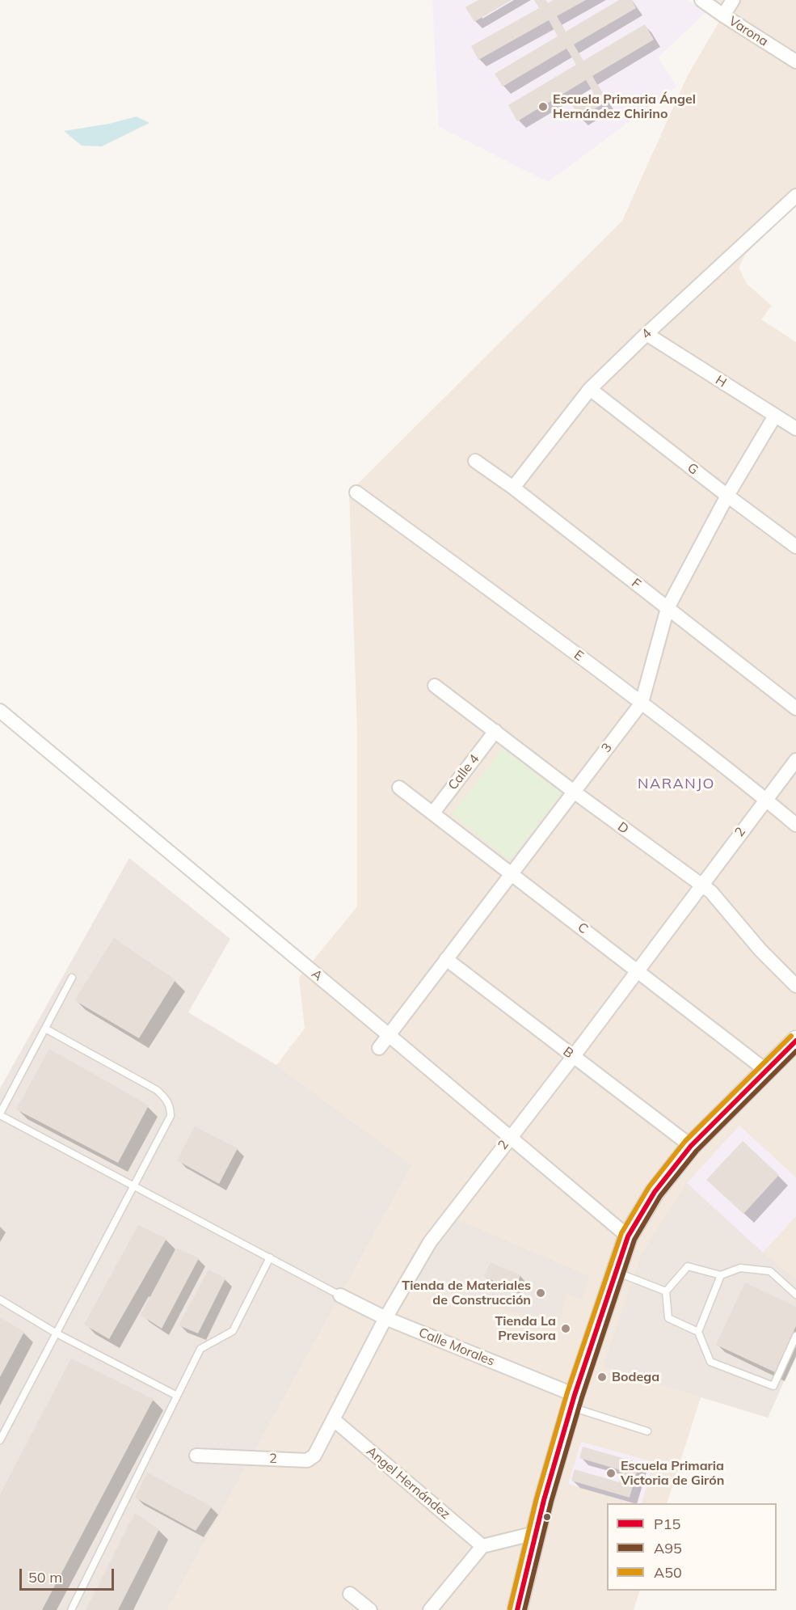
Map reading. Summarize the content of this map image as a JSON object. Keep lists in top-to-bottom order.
{
  "streets": {
    "street": [
      "Varona",
      "4",
      "H",
      "G",
      "F",
      "E",
      "3",
      "Calle 4",
      "D",
      "2",
      "C",
      "A",
      "B",
      "Calle Morales",
      "Angel Hernández"
    ]
  },
  "crossings": [
    ["4", "H"],
    ["4", "G"],
    ["4", "F"],
    ["H", "3"],
    ["G", "3"],
    ["F", "3"],
    ["E", "3"],
    ["E", "2"],
    ["3", "D"],
    ["3", "C"],
    ["3", "A"],
    ["3", "B"],
    ["Calle 4", "D"],
    ["Calle 4", "C"],
    ["D", "2"],
    ["2", "C"],
    ["2", "A"],
    ["2", "B"],
    ["2", "Calle Morales"],
    ["2", "Angel Hernández"]
  ],
  "districts": ["NARANJO"],
  "places": [
    "Escuela Primaria Ángel Hernández Chirino",
    "Tienda de Materiales de Construcción",
    "Tienda La Previsora",
    "Bodega",
    "Escuela Primaria Victoria de Girón"
  ],
  "lines": ["transit line A50", "transit line P15", "transit line A95"],
  "legend": ["P15", "A95", "A50"],
  "scale_bar": "50 m"
}
